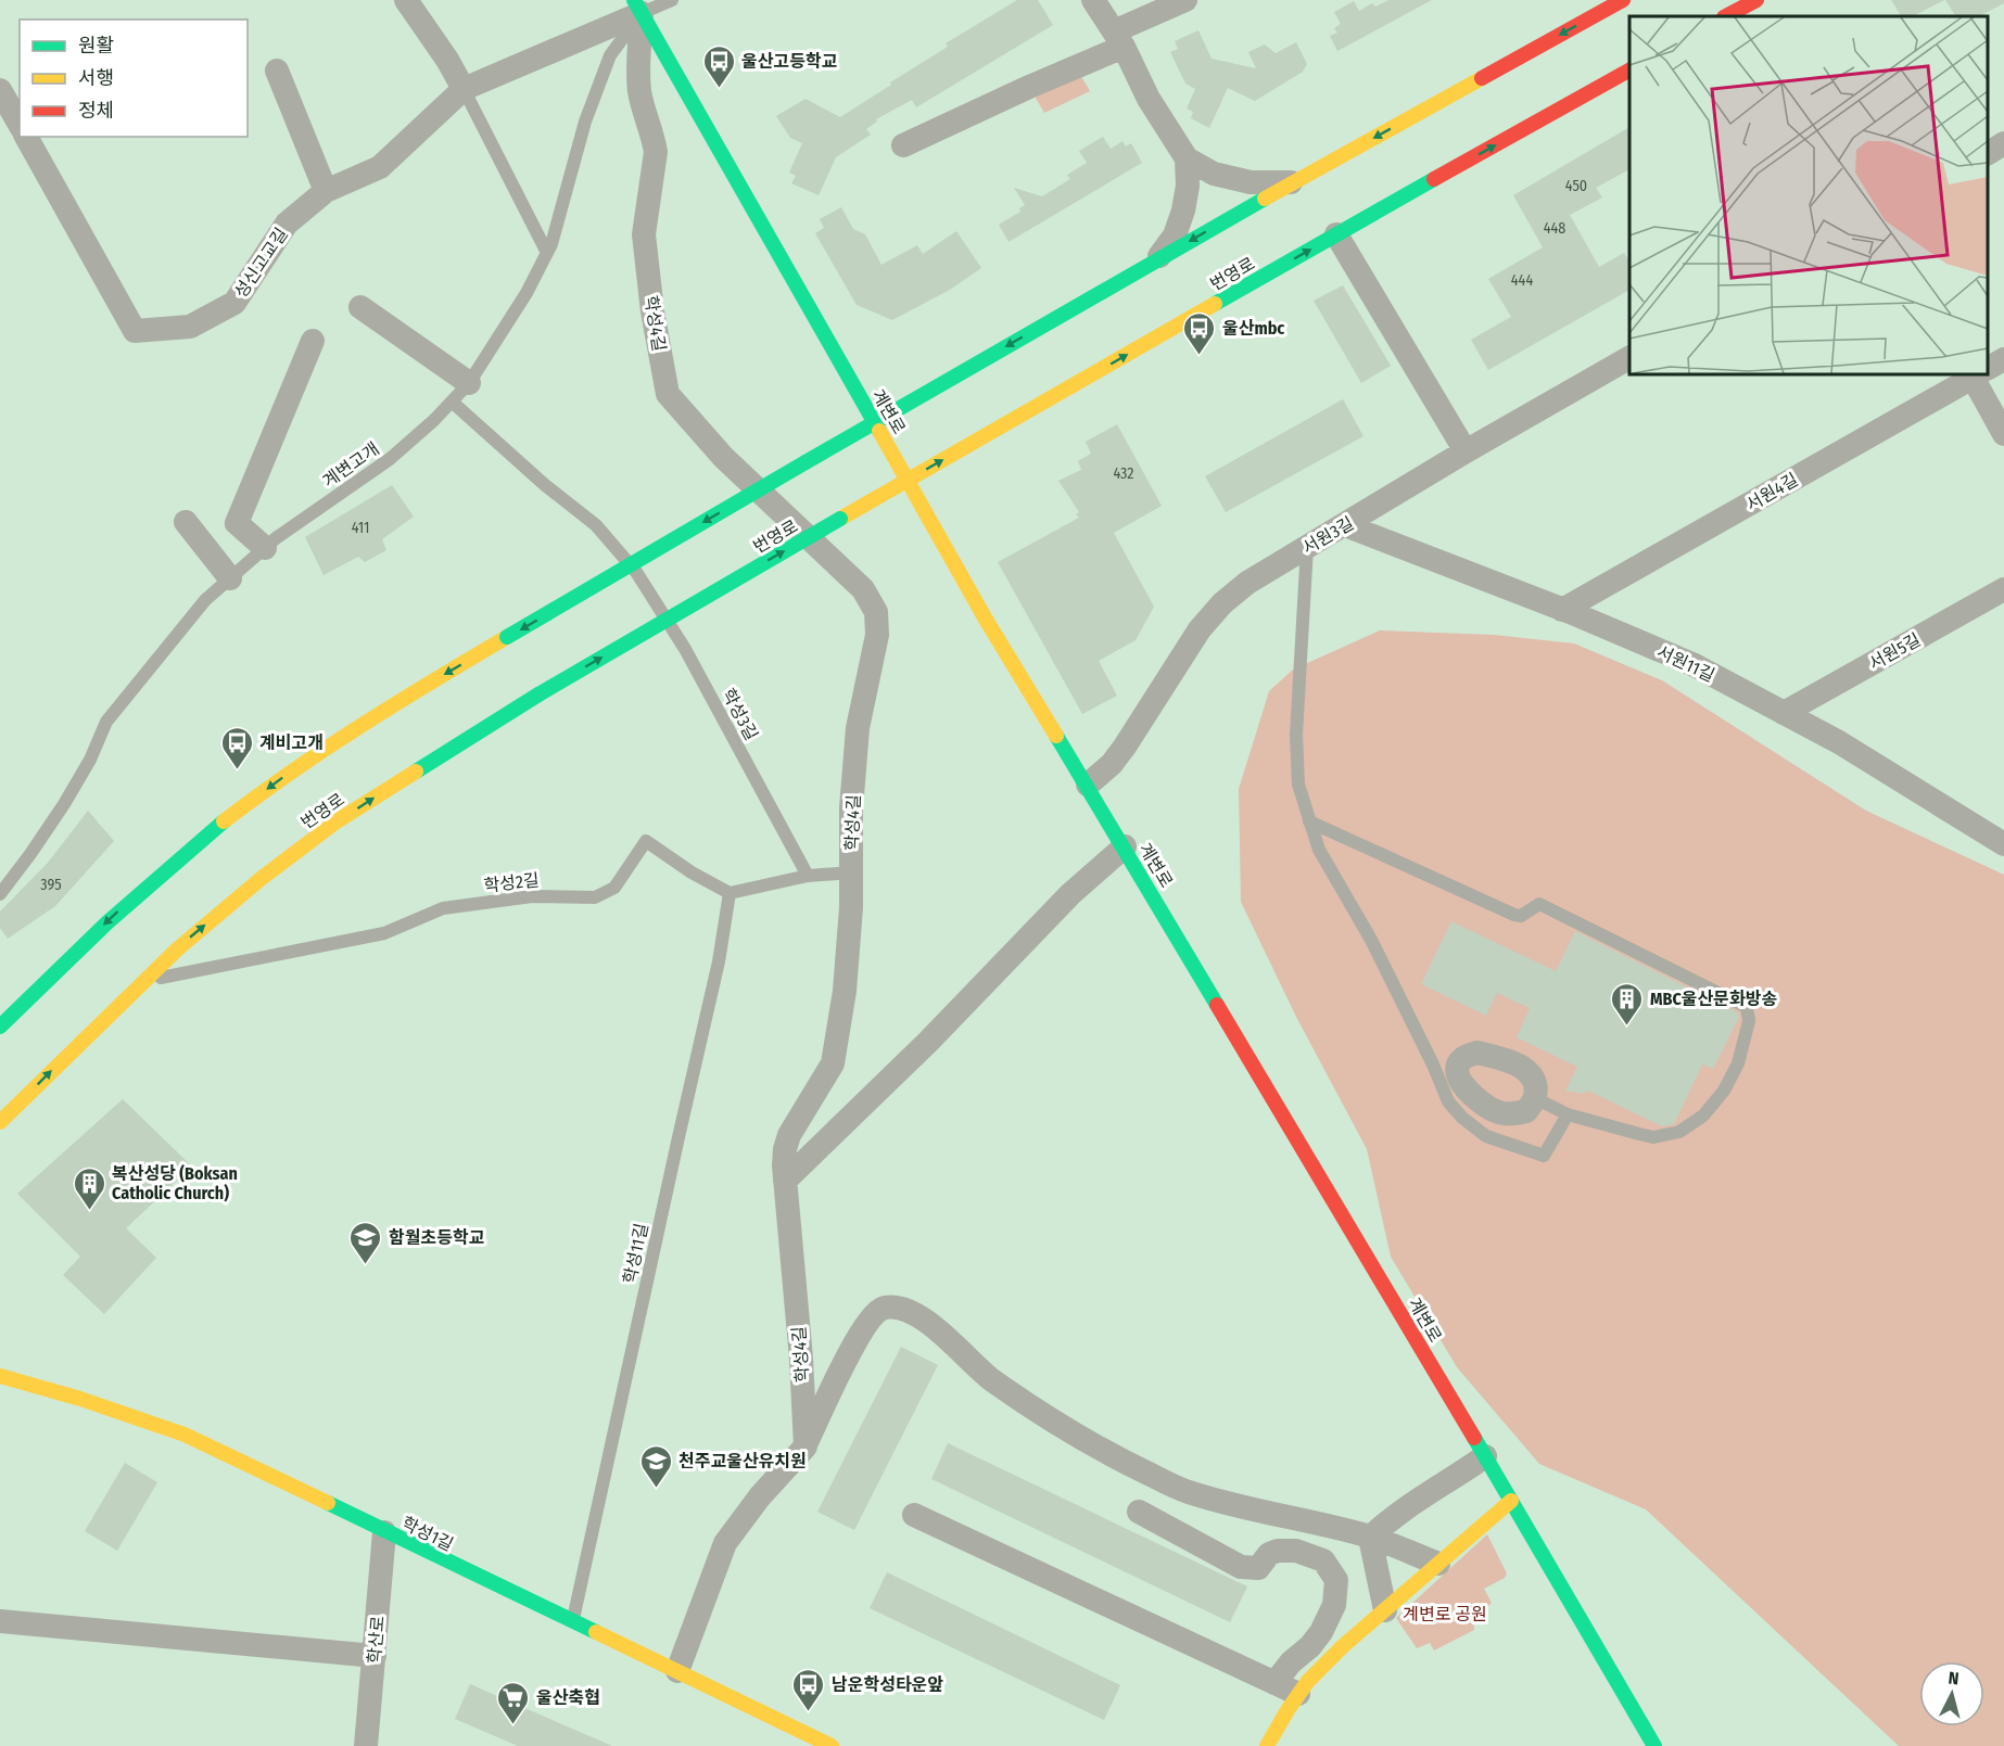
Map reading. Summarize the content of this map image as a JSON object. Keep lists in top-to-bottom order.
{
  "streets": {
    "main road": ["번영로", "계변로", "학성1길"],
    "street": [
      "성신고교길",
      "학성4길",
      "서원4길",
      "서원3길",
      "서원5길",
      "서원11길",
      "학산로"
    ],
    "lane": [
      "계변고개",
      "학성3길",
      "학성2길",
      "학성11길"
    ]
  },
  "crossings": [
    ["성신고교길", "학성4길"],
    ["성신고교길", "계변로"],
    ["성신고교길", "계변고개"],
    ["번영로", "계변로"],
    ["번영로", "학성2길"],
    ["학성4길", "계변로"],
    ["학성4길", "계변고개"],
    ["계변로", "계변고개"],
    ["계변로", "서원3길"],
    ["계변고개", "학성3길"],
    ["서원4길", "서원11길"],
    ["서원3길", "서원11길"],
    ["서원5길", "서원11길"],
    ["학성2길", "학성11길"],
    ["학성11길", "학성1길"],
    ["학성1길", "학산로"]
  ],
  "parks": ["계변로 공원"],
  "places": {
    "bus stop": [
      "울산고등학교",
      "울산mbc",
      "계비고개",
      "남운학성타운앞"
    ],
    "building": ["MBC울산문화방송", "복산성당 (Boksan Catholic Church)"],
    "school or university": ["함월초등학교", "천주교울산유치원"],
    "supermarket": ["울산축협"]
  },
  "house_numbers": [
    "450",
    "448",
    "444",
    "432",
    "411",
    "395"
  ],
  "legend": ["원활", "서행", "정체"],
  "north": "top"
}
